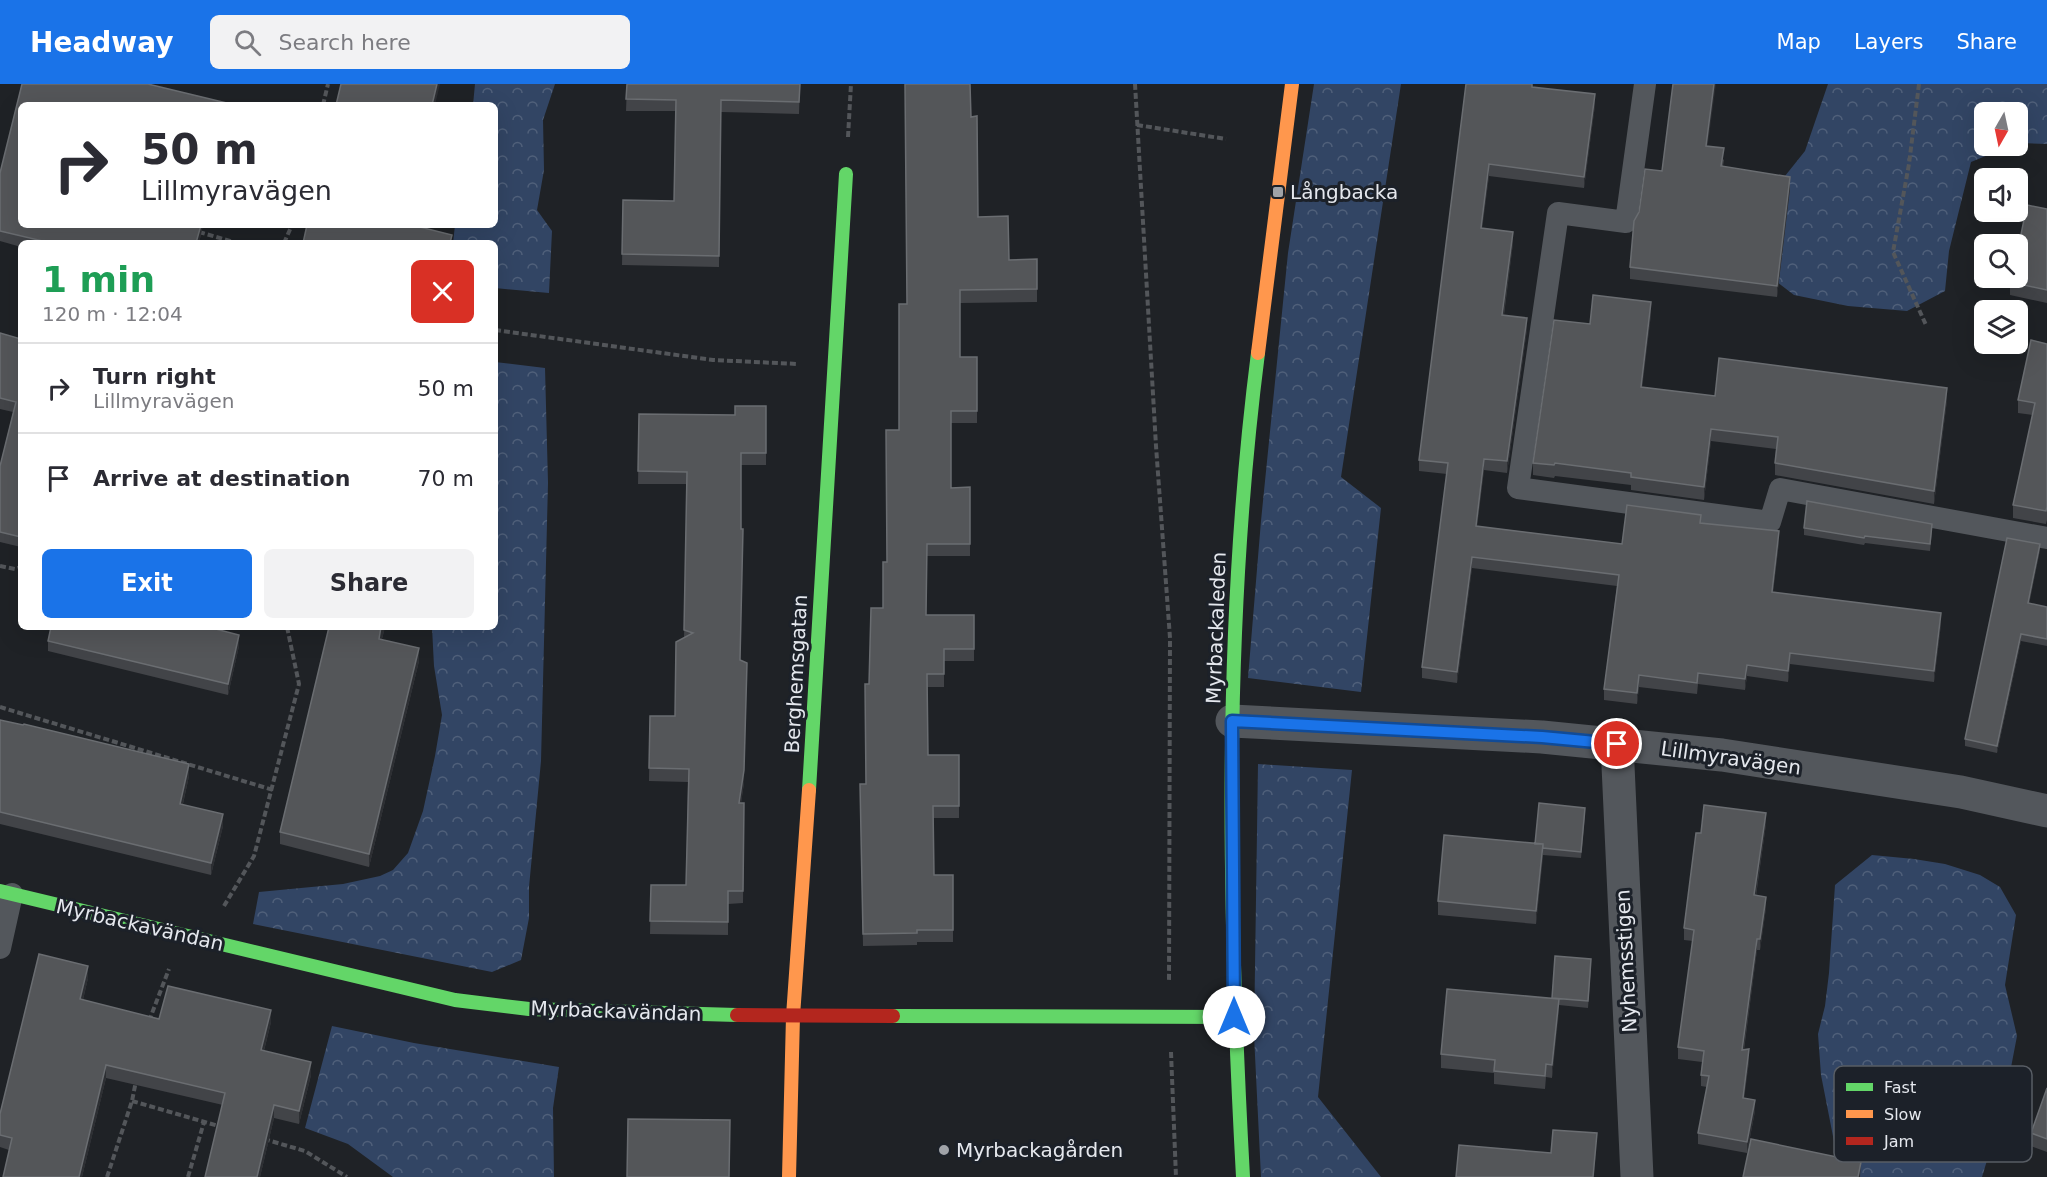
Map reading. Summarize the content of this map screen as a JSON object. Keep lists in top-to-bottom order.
{
  "streets": {
    "street": [
      "Myrbackaleden",
      "Berghemsgatan",
      "Lillmyravägen",
      "Myrbackavändan",
      "Nyhemsstigen"
    ]
  },
  "crossings": [
    ["Myrbackaleden", "Lillmyravägen"],
    ["Myrbackaleden", "Myrbackavändan"],
    ["Berghemsgatan", "Myrbackavändan"],
    ["Lillmyravägen", "Nyhemsstigen"]
  ],
  "places": {
    "transit": ["Långbacka"],
    "other": ["Myrbackagården"]
  },
  "legend": ["Fast", "Slow", "Jam"],
  "north": "bottom",
  "page": {
    "header": "Headway",
    "search": "Search here",
    "nav": ["Map", "Layers", "Share"],
    "turn": ["50 m", "Lillmyravägen"],
    "heading": ["1 min", "120 m · 12:04"],
    "list": [
      {
        "name": "Turn right",
        "note": "Lillmyravägen",
        "value": "50 m"
      },
      {
        "name": "Arrive at destination",
        "value": "70 m"
      }
    ],
    "buttons": ["Exit", "Share"]
  }
}
